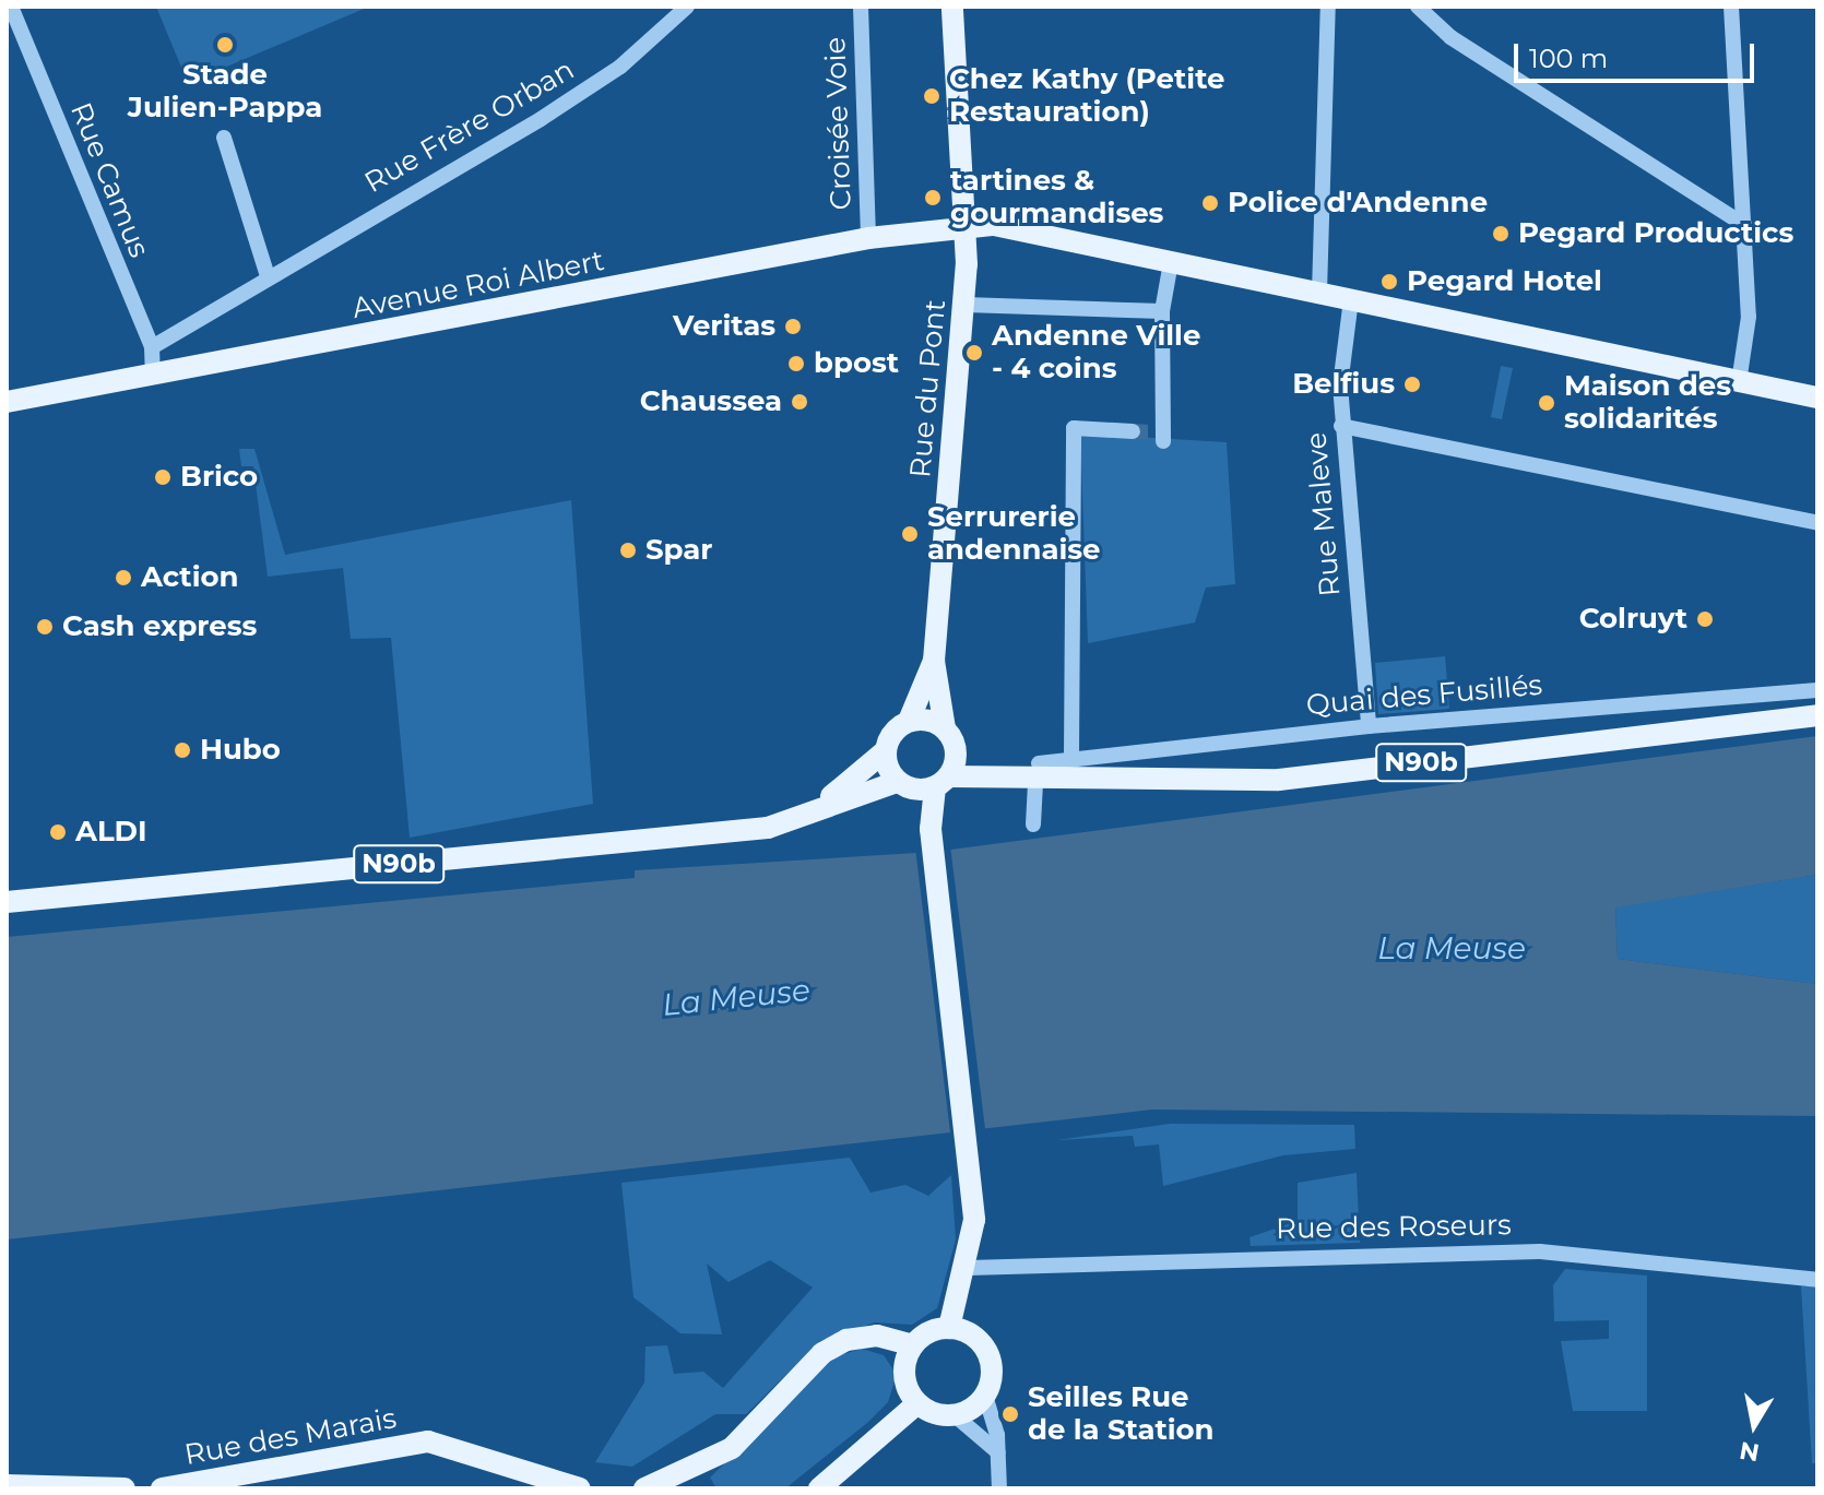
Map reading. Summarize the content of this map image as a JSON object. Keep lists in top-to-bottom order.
{
  "streets": {
    "main road": [
      "Avenue Roi Albert",
      "Rue du Pont",
      "N90b",
      "Rue des Marais"
    ],
    "street": [
      "Croisée Voie",
      "Rue Frère Orban",
      "Rue Camus",
      "Rue Maleve",
      "Quai des Fusillés",
      "Rue des Roseurs"
    ]
  },
  "crossings": [
    ["Croisée Voie", "Avenue Roi Albert"],
    ["Rue Frère Orban", "Rue Camus"],
    ["Rue Camus", "Avenue Roi Albert"],
    ["Avenue Roi Albert", "Rue du Pont"],
    ["Avenue Roi Albert", "Rue Maleve"],
    ["Rue du Pont", "N90b"],
    ["Rue Maleve", "Quai des Fusillés"],
    ["Quai des Fusillés", "N90b"]
  ],
  "water": ["La Meuse"],
  "places": [
    "Stade Julien-Pappa",
    "Chez Kathy (Petite Restauration)",
    "tartines & gourmandises",
    "Police d'Andenne",
    "Pegard Productics",
    "Pegard Hotel",
    "Veritas",
    "Andenne Ville - 4 coins",
    "bpost",
    "Belfius",
    "Chaussea",
    "Maison des solidarités",
    "Brico",
    "Serrurerie andennaise",
    "Spar",
    "Action",
    "Colruyt",
    "Cash express",
    "Hubo",
    "ALDI",
    "Seilles Rue de la Station"
  ],
  "scale_bar": "100 m",
  "north": "bottom"
}
